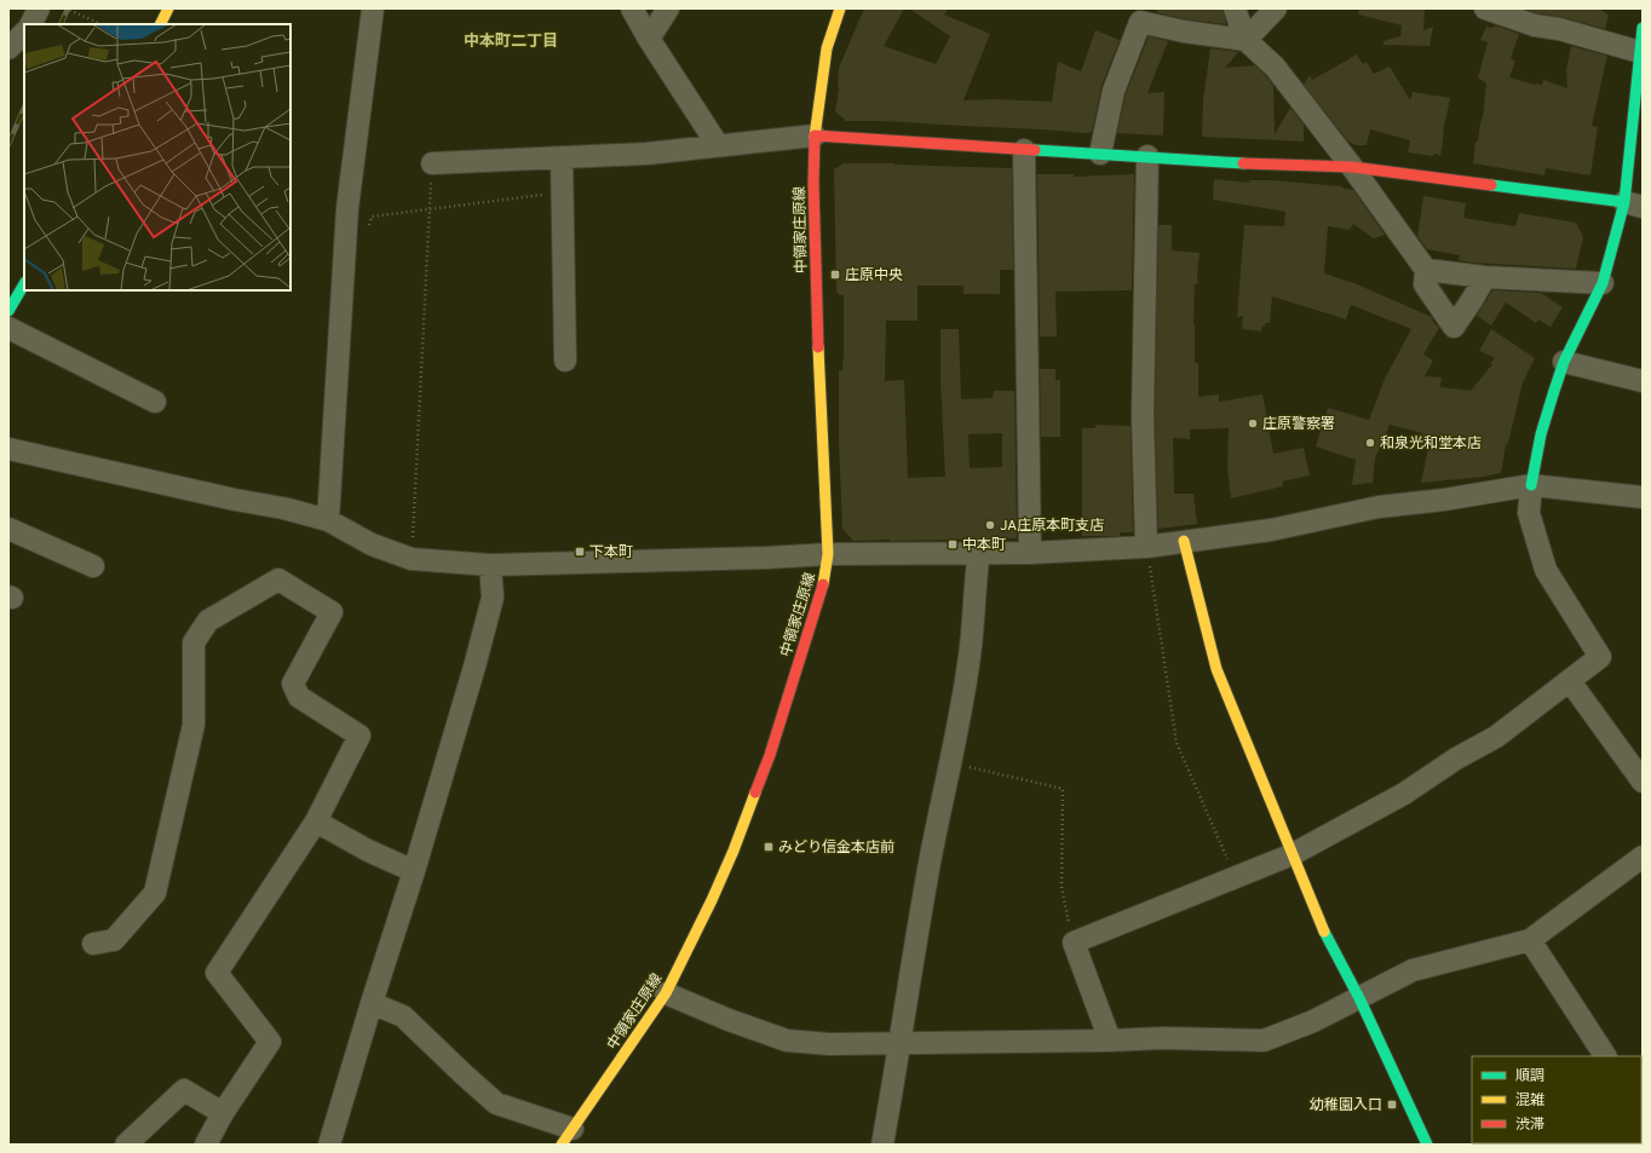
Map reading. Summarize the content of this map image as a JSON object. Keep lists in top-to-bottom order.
{
  "streets": {
    "street": ["中領家庄原線"]
  },
  "districts": ["中本町二丁目"],
  "places": {
    "transit": [
      "庄原中央",
      "中本町",
      "下本町",
      "みどり信金本店前",
      "幼稚園入口"
    ],
    "other": ["庄原警察署", "和泉光和堂本店", "JA庄原本町支店"]
  },
  "legend": ["順調", "混雑", "渋滞"]
}
